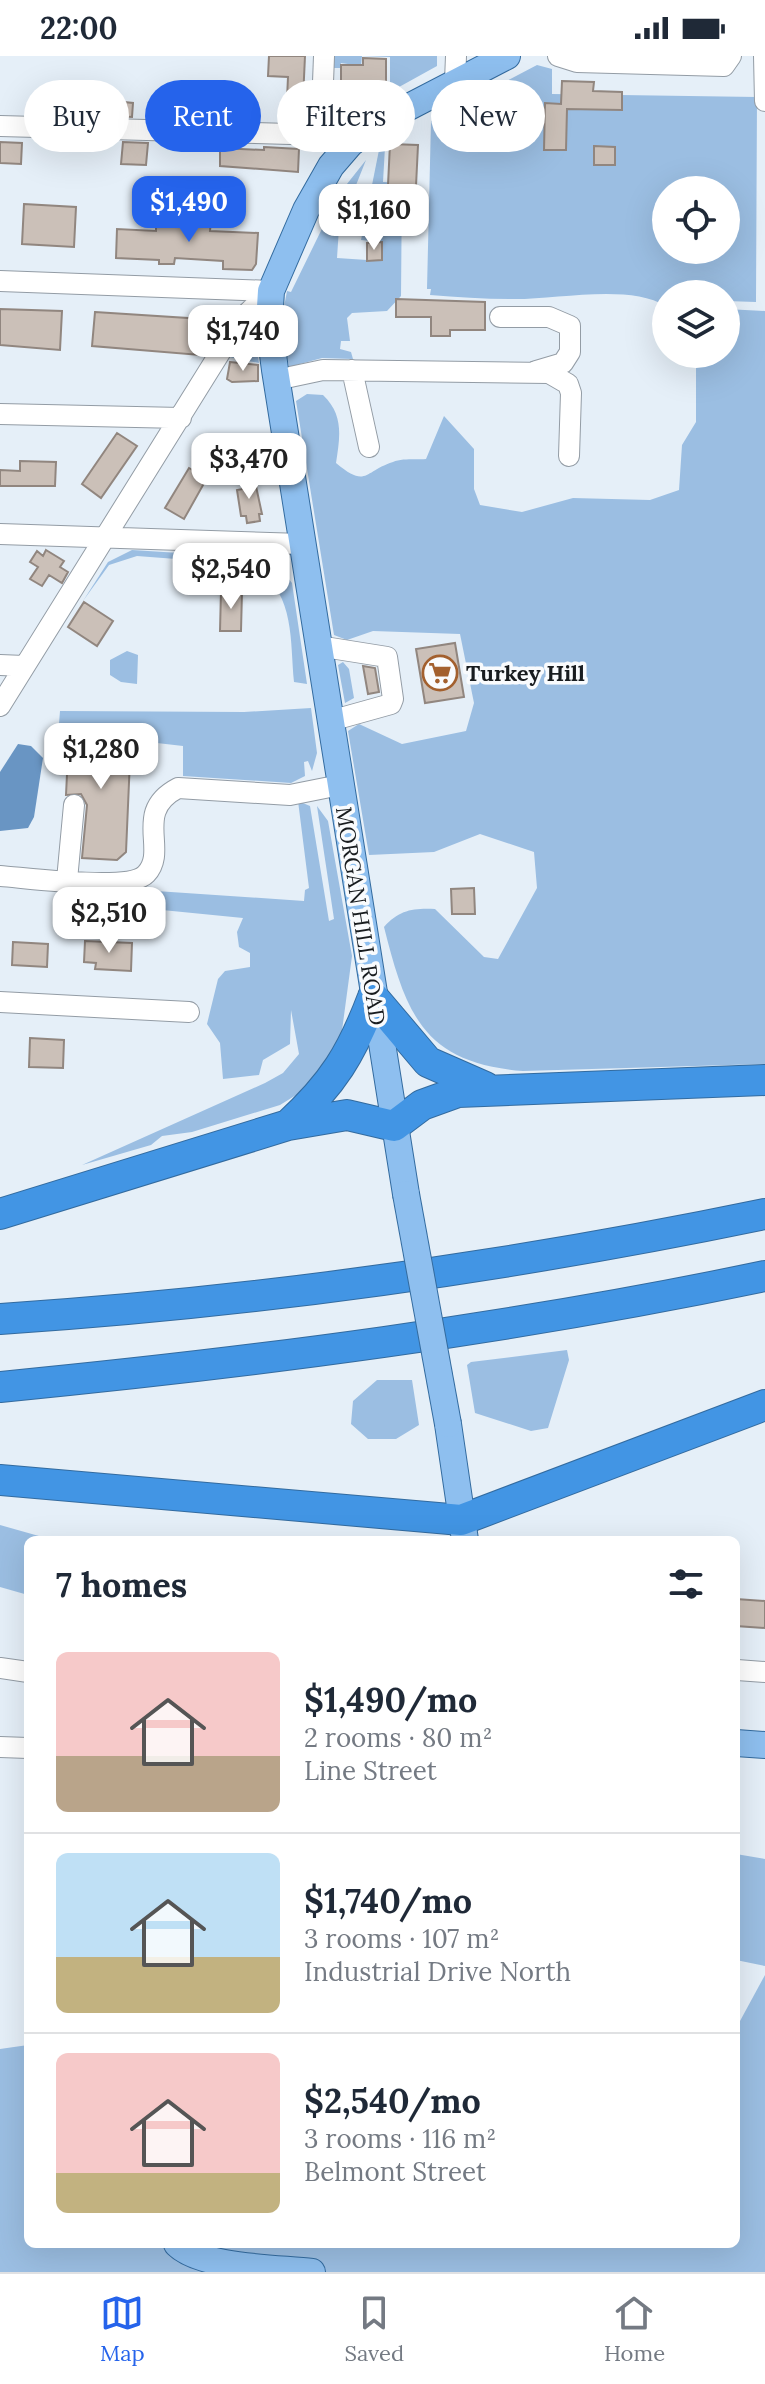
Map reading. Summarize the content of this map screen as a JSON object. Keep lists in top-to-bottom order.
{
  "streets": {
    "main road": ["MORGAN HILL ROAD"]
  },
  "places": {
    "supermarket": ["Turkey Hill"]
  },
  "page": {
    "status": "22:00",
    "chip": [
      "Buy",
      "Rent",
      "Filters",
      "New"
    ],
    "price": [
      "$1,490",
      "$1,160",
      "$1,740",
      "$3,470",
      "$2,540",
      "$1,280",
      "$2,510"
    ],
    "heading": "7 homes",
    "list": [
      {
        "name": "$1,490/mo",
        "note": "2 rooms · 80 m² · Line Street"
      },
      {
        "name": "$1,740/mo",
        "note": "3 rooms · 107 m² · Industrial Drive North"
      },
      {
        "name": "$2,540/mo",
        "note": "3 rooms · 116 m² · Belmont Street"
      }
    ],
    "tabs": ["Map", "Saved", "Home"]
  }
}
